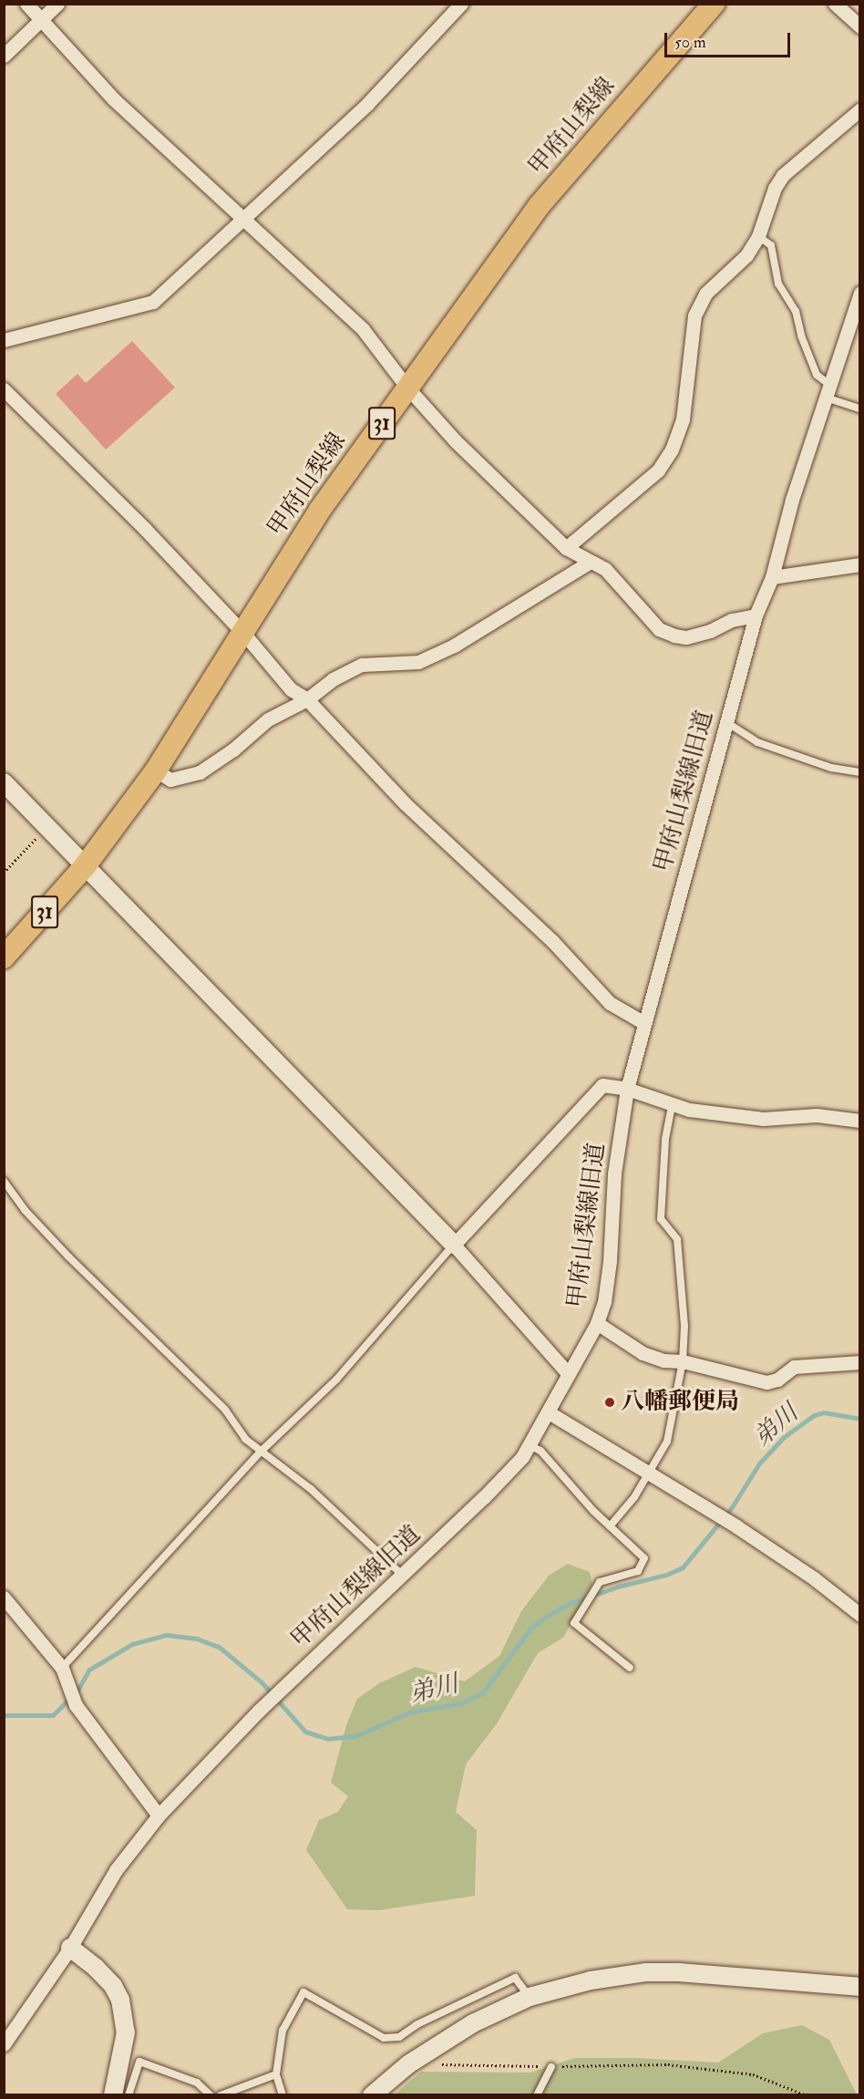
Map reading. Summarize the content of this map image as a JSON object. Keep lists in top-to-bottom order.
{
  "streets": {
    "main road": ["甲府山梨線", "31"],
    "street": ["甲府山梨線旧道"]
  },
  "water": ["弟川"],
  "places": ["八幡郵便局"],
  "scale_bar": "50 m"
}
